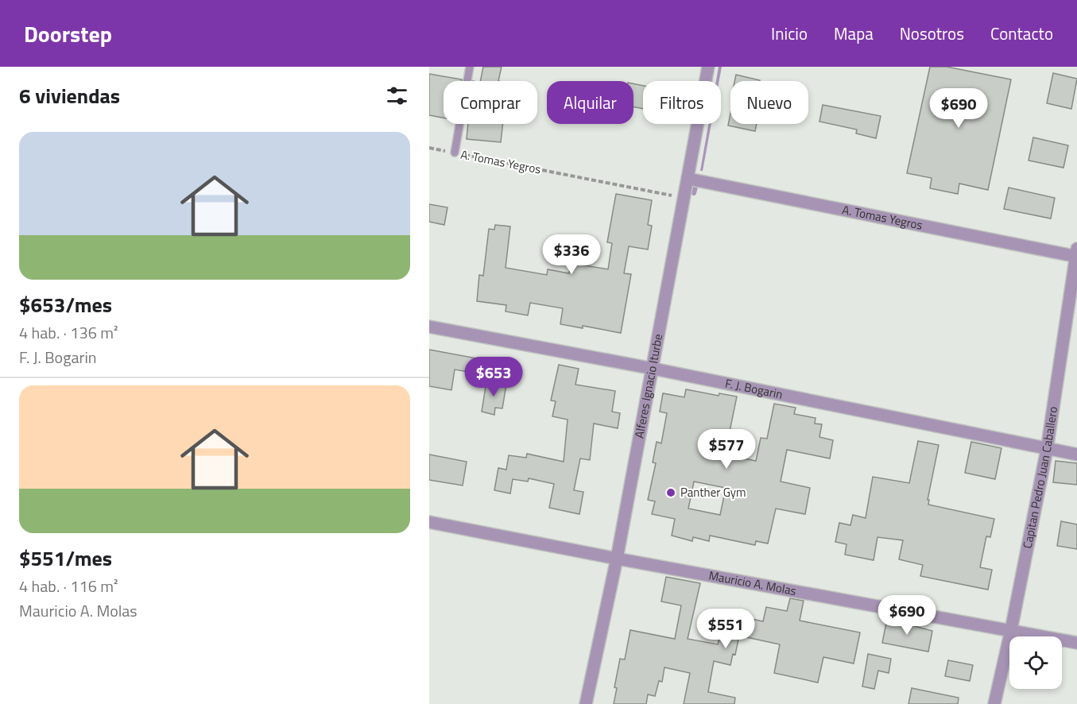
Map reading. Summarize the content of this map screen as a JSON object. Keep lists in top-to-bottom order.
{
  "streets": {
    "street": [
      "A. Tomas Yegros",
      "Alferes Ignacio Iturbe",
      "F. J. Bogarin",
      "Capitan Pedro Juan Caballero",
      "Mauricio A. Molas"
    ]
  },
  "crossings": [
    ["A. Tomas Yegros", "Alferes Ignacio Iturbe"],
    ["A. Tomas Yegros", "Capitan Pedro Juan Caballero"],
    ["Alferes Ignacio Iturbe", "F. J. Bogarin"],
    ["Alferes Ignacio Iturbe", "Mauricio A. Molas"],
    ["F. J. Bogarin", "Capitan Pedro Juan Caballero"],
    ["Capitan Pedro Juan Caballero", "Mauricio A. Molas"]
  ],
  "places": ["Panther Gym"],
  "page": {
    "header": "Doorstep",
    "nav": [
      "Inicio",
      "Mapa",
      "Nosotros",
      "Contacto"
    ],
    "heading": "6 viviendas",
    "chip": [
      "Comprar",
      "Alquilar",
      "Filtros",
      "Nuevo"
    ],
    "price": [
      "$690",
      "$336",
      "$653",
      "$577",
      "$690",
      "$551"
    ],
    "list": [
      {
        "name": "$653/mes",
        "note": "4 hab. · 136 m² · F. J. Bogarin"
      },
      {
        "name": "$551/mes",
        "note": "4 hab. · 116 m² · Mauricio A. Molas"
      }
    ]
  }
}
